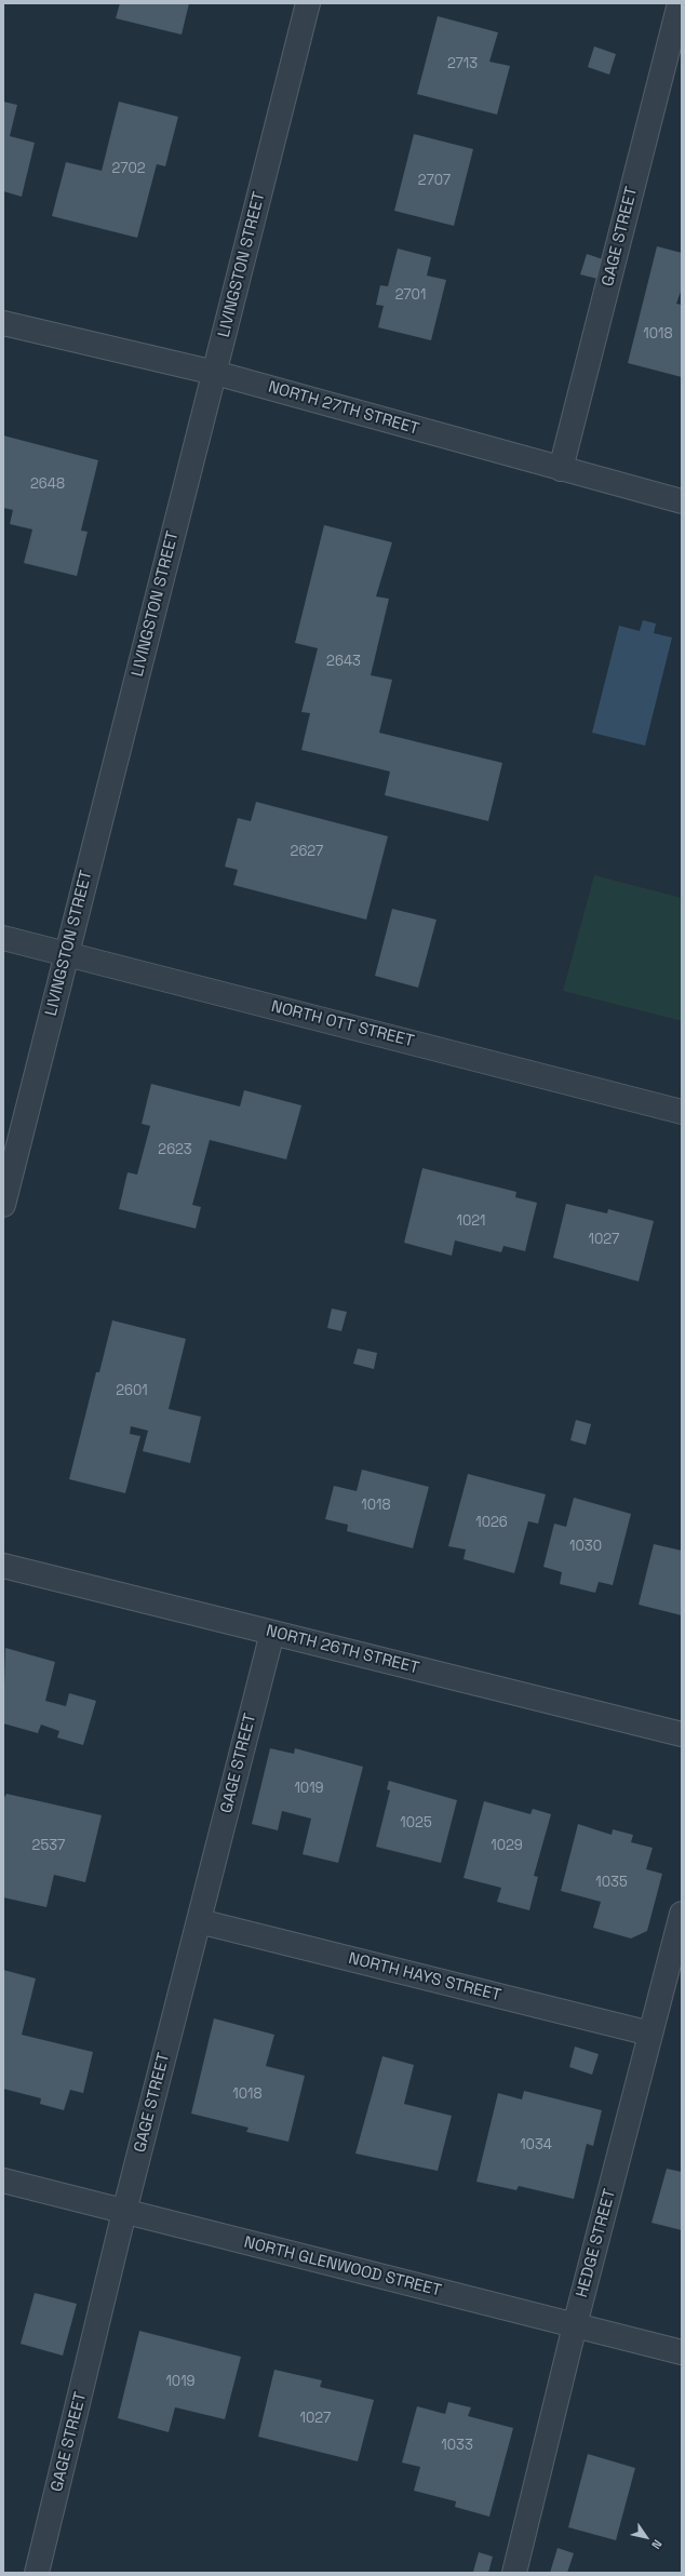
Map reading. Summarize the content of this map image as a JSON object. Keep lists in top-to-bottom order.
{
  "streets": {
    "street": [
      "GAGE STREET",
      "LIVINGSTON STREET",
      "NORTH 27TH STREET",
      "NORTH OTT STREET",
      "NORTH 26TH STREET",
      "NORTH HAYS STREET",
      "HEDGE STREET",
      "NORTH GLENWOOD STREET"
    ]
  },
  "crossings": [
    ["GAGE STREET", "NORTH 27TH STREET"],
    ["GAGE STREET", "NORTH 26TH STREET"],
    ["GAGE STREET", "NORTH HAYS STREET"],
    ["GAGE STREET", "NORTH GLENWOOD STREET"],
    ["LIVINGSTON STREET", "NORTH 27TH STREET"],
    ["LIVINGSTON STREET", "NORTH OTT STREET"],
    ["NORTH HAYS STREET", "HEDGE STREET"],
    ["HEDGE STREET", "NORTH GLENWOOD STREET"]
  ],
  "house_numbers": [
    "2713",
    "2702",
    "2707",
    "2701",
    "1018",
    "2648",
    "2643",
    "2627",
    "2623",
    "1021",
    "1027",
    "2601",
    "1018",
    "1026",
    "1030",
    "1019",
    "1025",
    "2537",
    "1029",
    "1035",
    "1018",
    "1034",
    "1019",
    "1027",
    "1033"
  ],
  "north": "bottom right"
}
